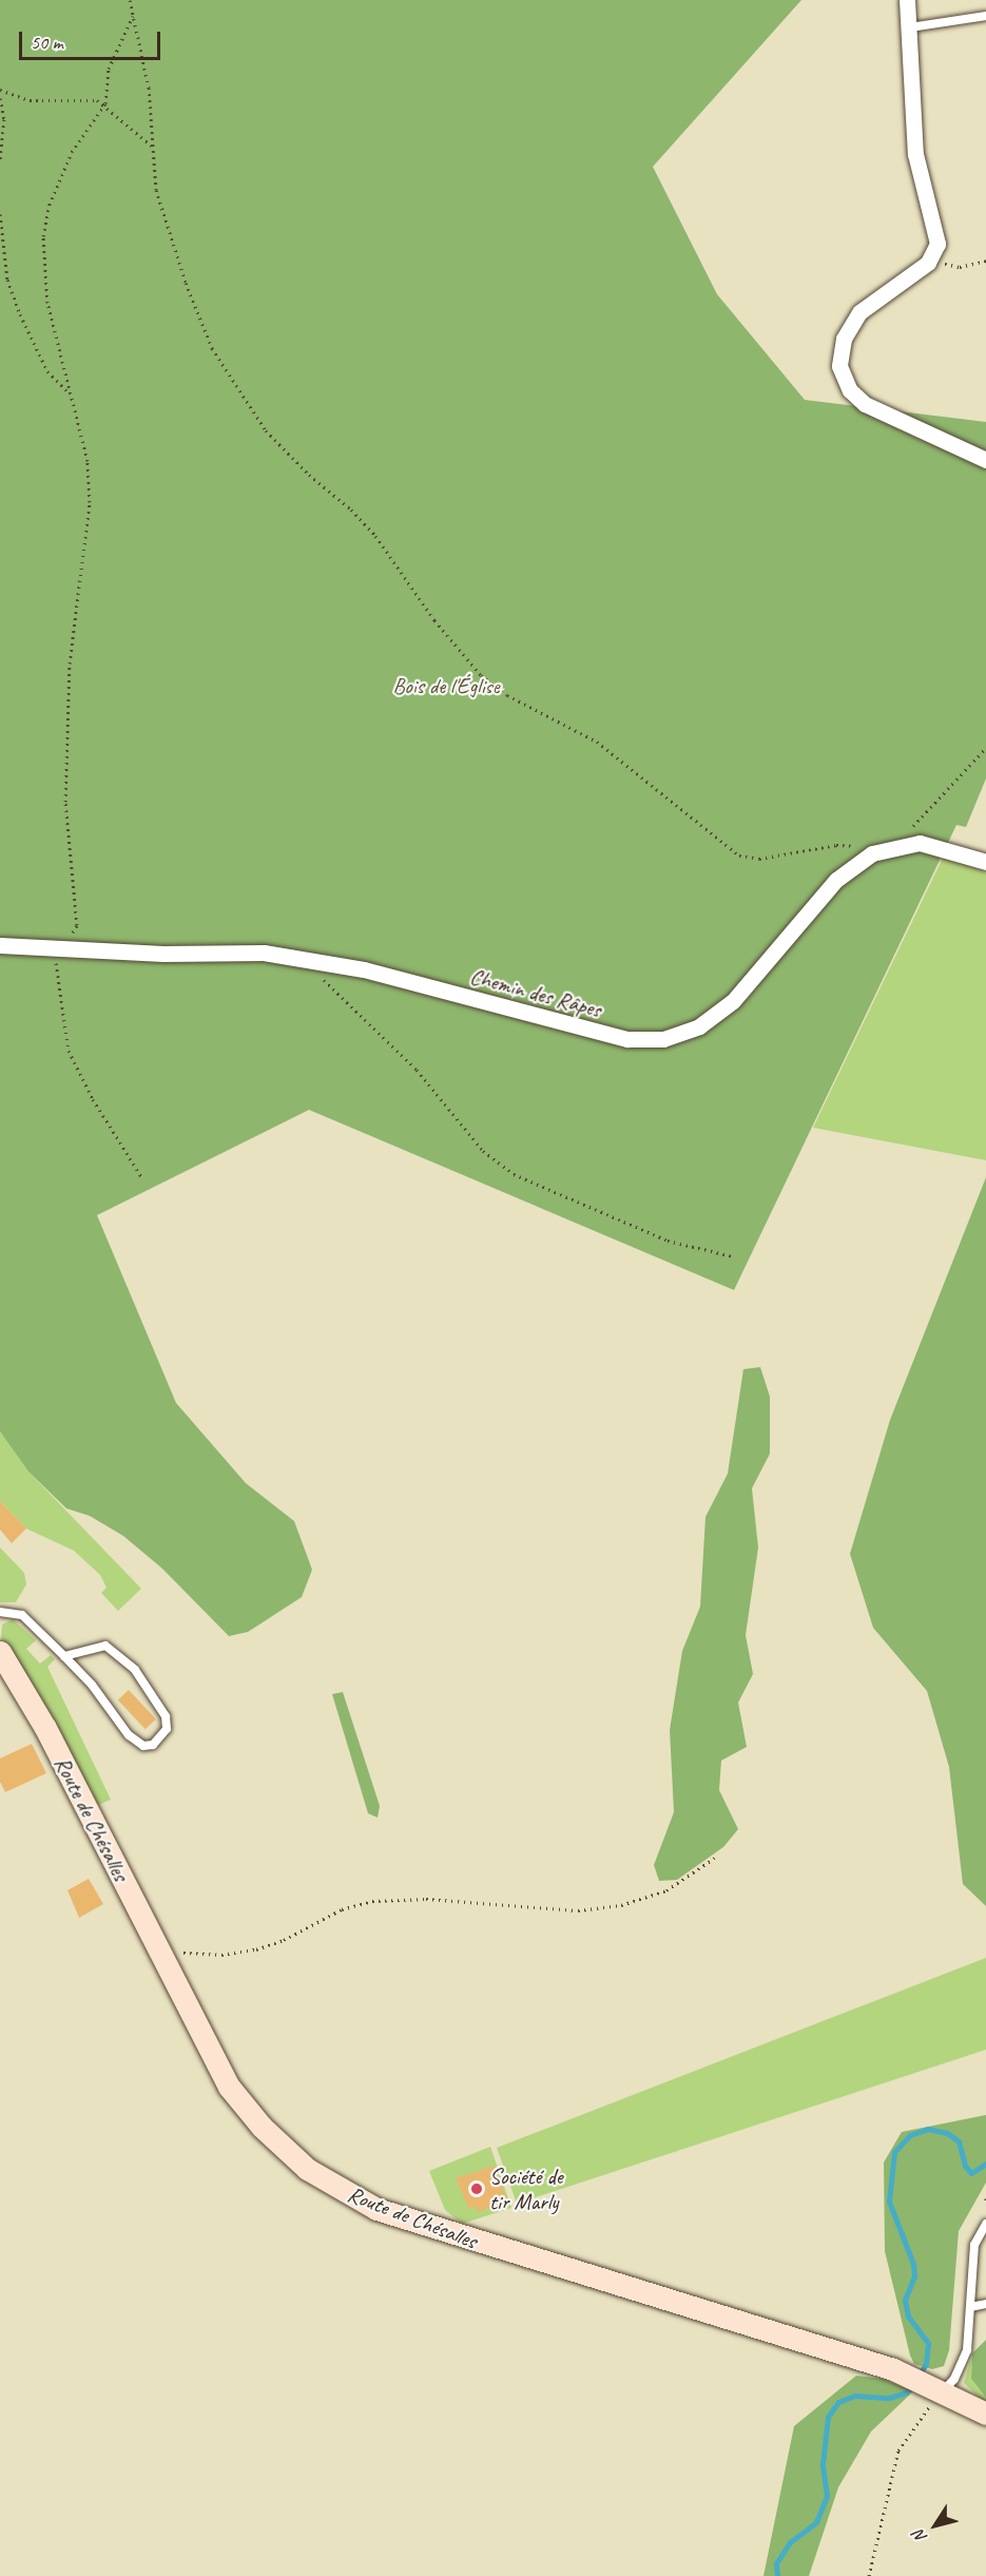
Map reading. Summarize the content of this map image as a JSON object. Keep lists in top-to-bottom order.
{
  "streets": {
    "street": ["Chemin des Râpes", "Route de Chésalles"]
  },
  "parks": ["Bois de l'Église"],
  "places": ["Société de tir Marly"],
  "scale_bar": "50 m",
  "north": "bottom left"
}
